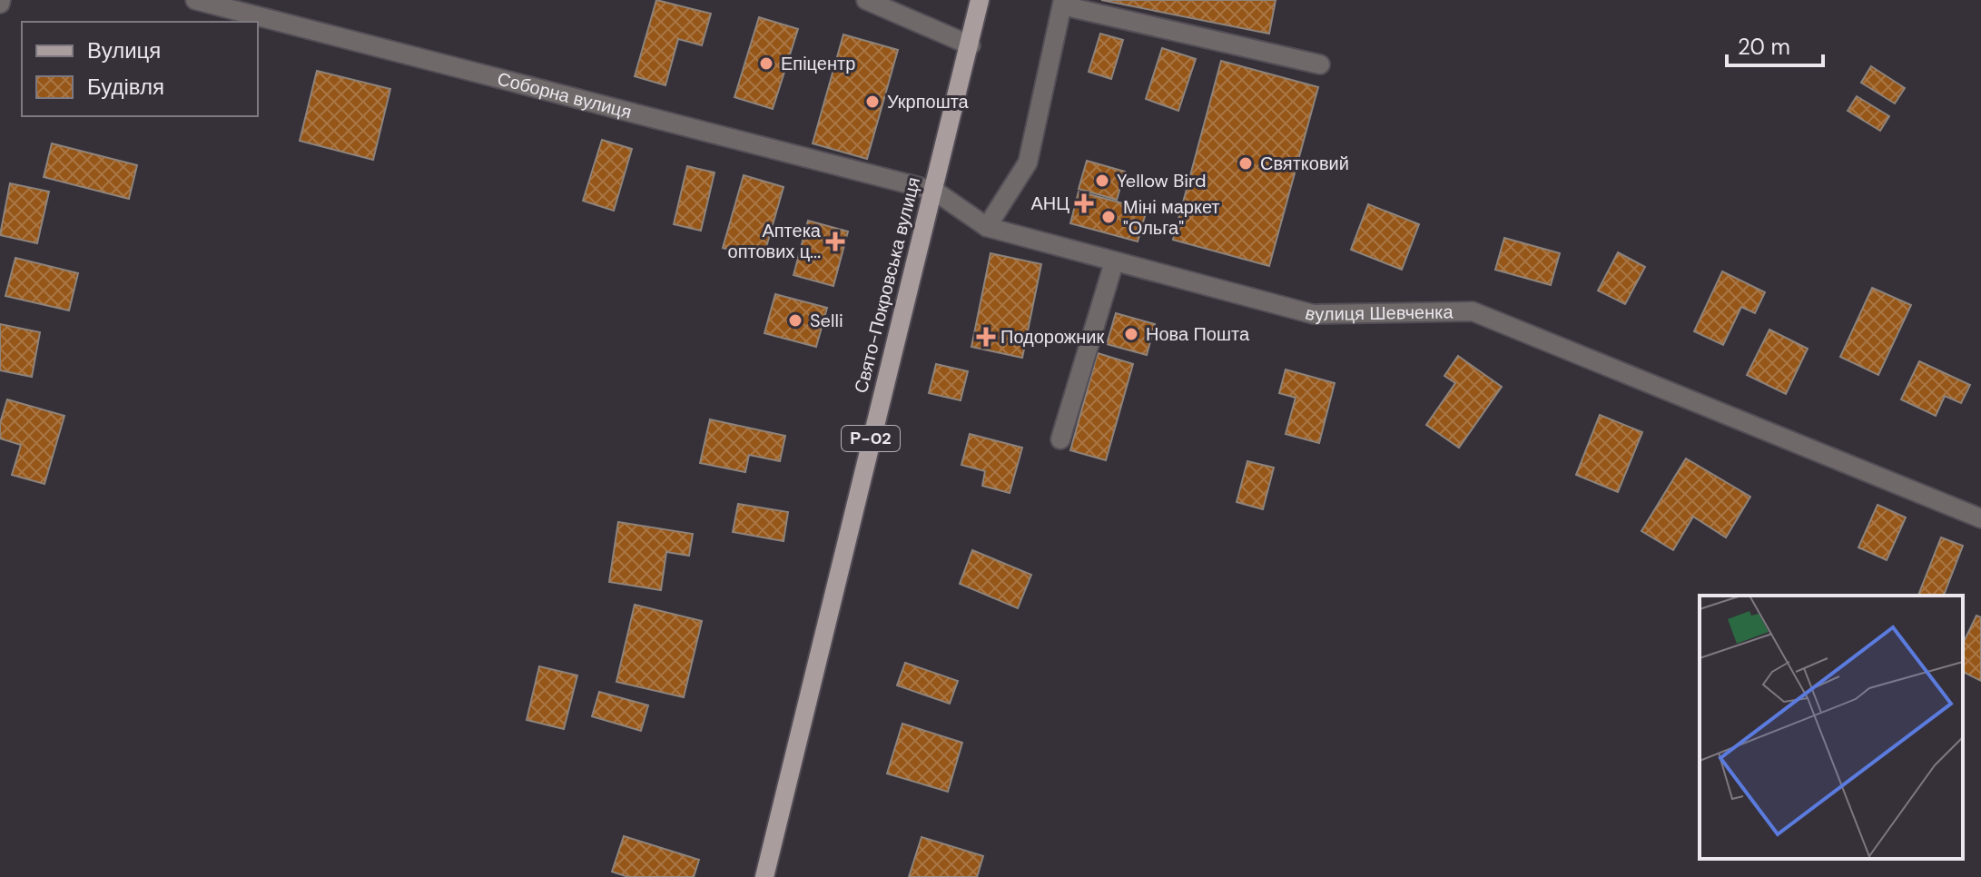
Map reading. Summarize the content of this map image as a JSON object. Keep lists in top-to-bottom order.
{
  "streets": {
    "main road": ["Свято-Покровська вулиця", "Р-02"],
    "street": ["Соборна вулиця", "вулиця Шевченка"]
  },
  "crossings": [
    ["Соборна вулиця", "Свято-Покровська вулиця"],
    ["Соборна вулиця", "вулиця Шевченка"],
    ["Свято-Покровська вулиця", "вулиця Шевченка"]
  ],
  "places": {
    "other": [
      "Епіцентр",
      "Укрпошта",
      "Святковий",
      "Yellow Bird",
      "Міні маркет \"Ольга\"",
      "Selli",
      "Нова Пошта"
    ],
    "health": ["АНЦ", "Аптека оптових ц...", "Подорожник"]
  },
  "legend": ["Вулиця", "Будівля"],
  "scale_bar": "20 m"
}
